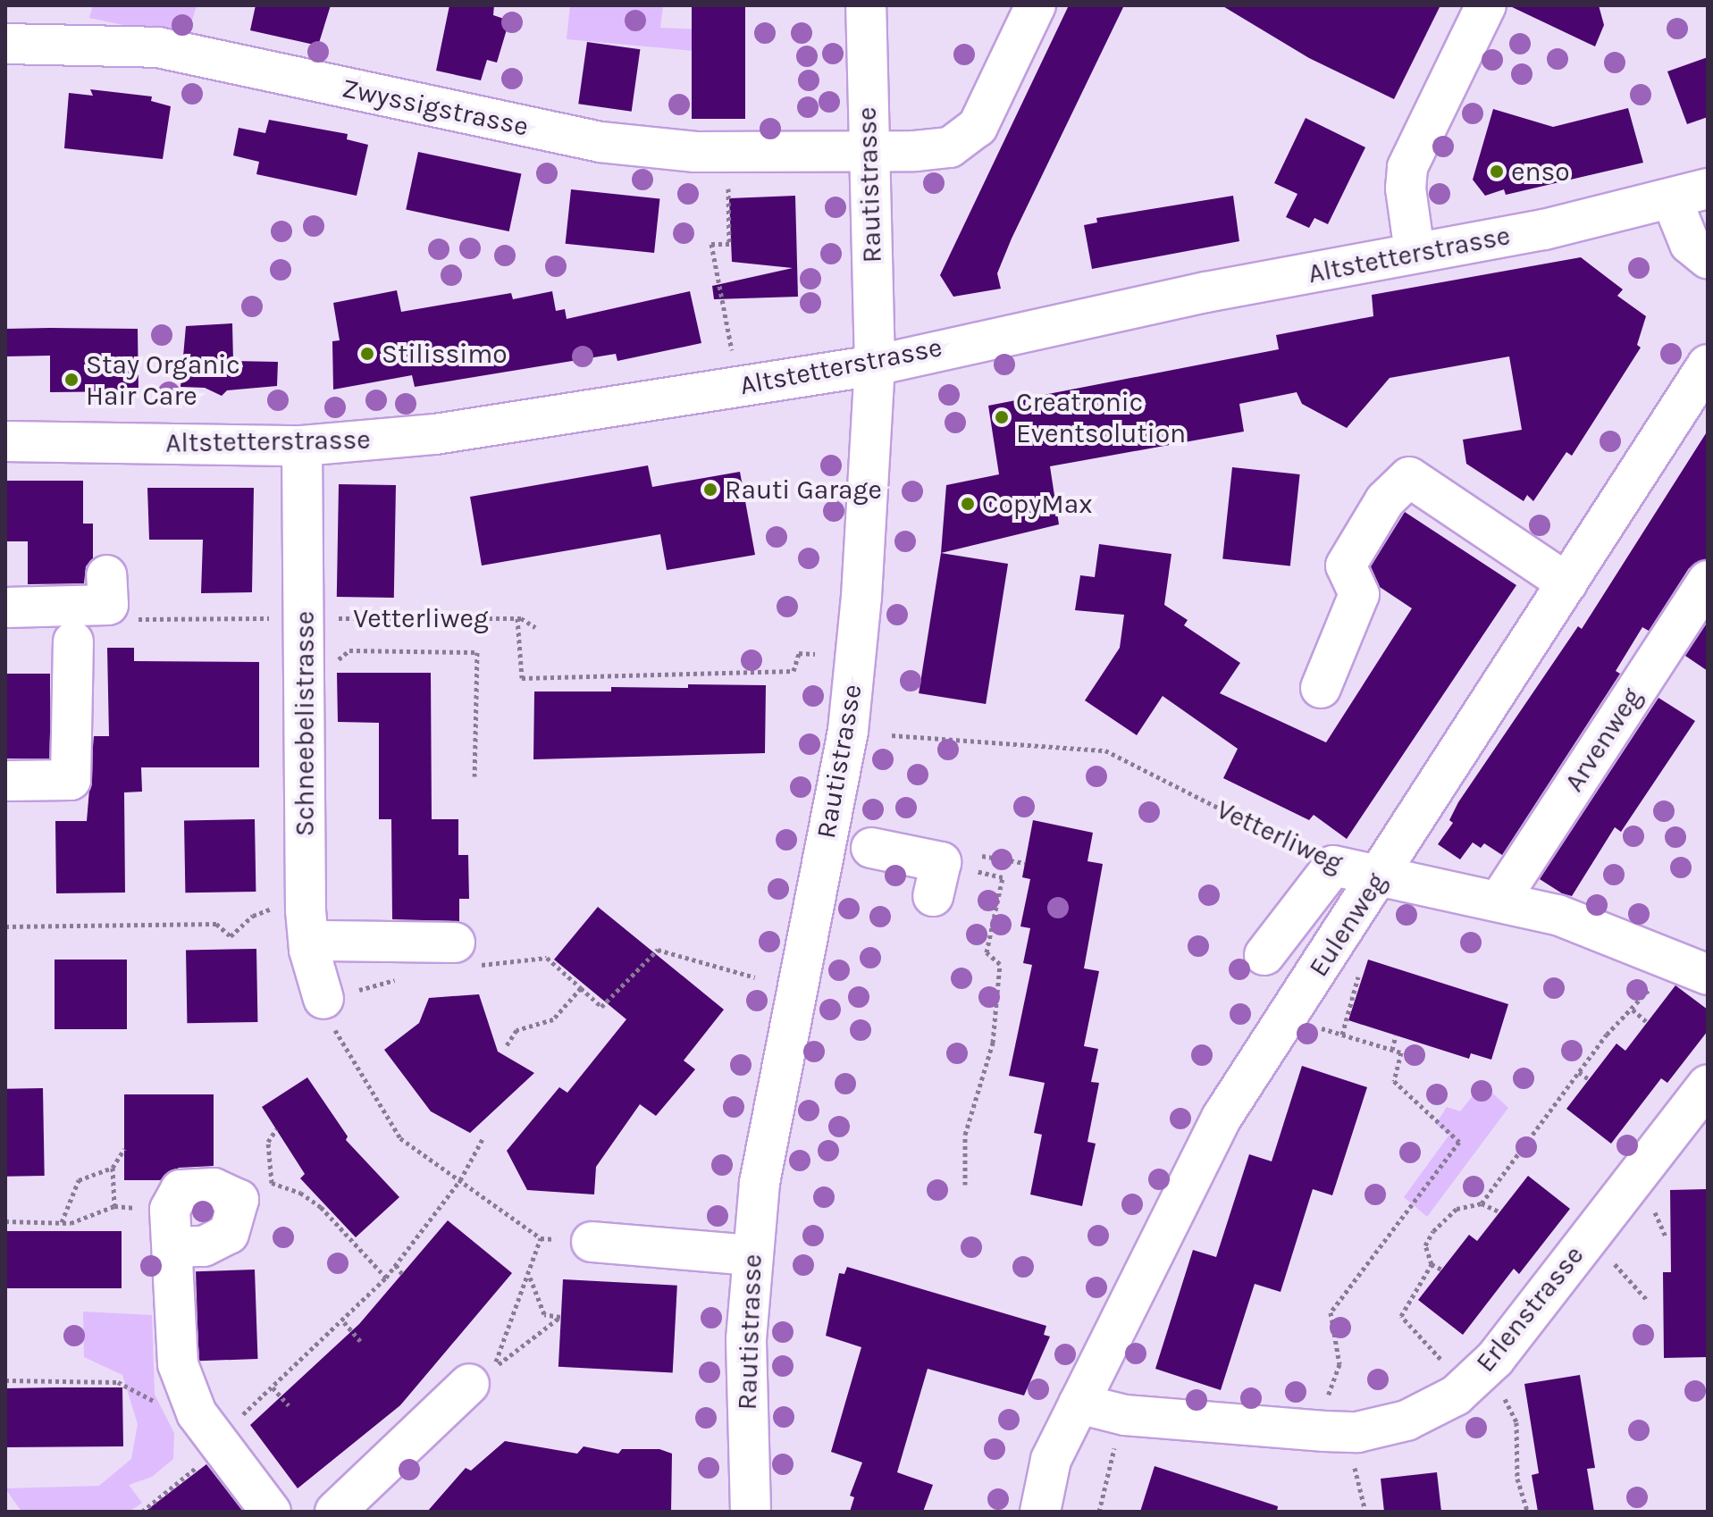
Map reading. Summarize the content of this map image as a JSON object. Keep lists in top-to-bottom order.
{
  "streets": {
    "street": [
      "Zwyssigstrasse",
      "Rautistrasse",
      "Altstetterstrasse",
      "Vetterliweg",
      "Schneebelistrasse",
      "Arvenweg",
      "Eulenweg",
      "Erlenstrasse"
    ]
  },
  "crossings": [
    ["Zwyssigstrasse", "Rautistrasse"],
    ["Rautistrasse", "Altstetterstrasse"],
    ["Altstetterstrasse", "Schneebelistrasse"],
    ["Vetterliweg", "Arvenweg"],
    ["Vetterliweg", "Eulenweg"],
    ["Eulenweg", "Erlenstrasse"]
  ],
  "places": [
    "enso",
    "Stilissimo",
    "Stay Organic Hair Care",
    "Creatronic Eventsolution",
    "Rauti Garage",
    "CopyMax"
  ]
}
